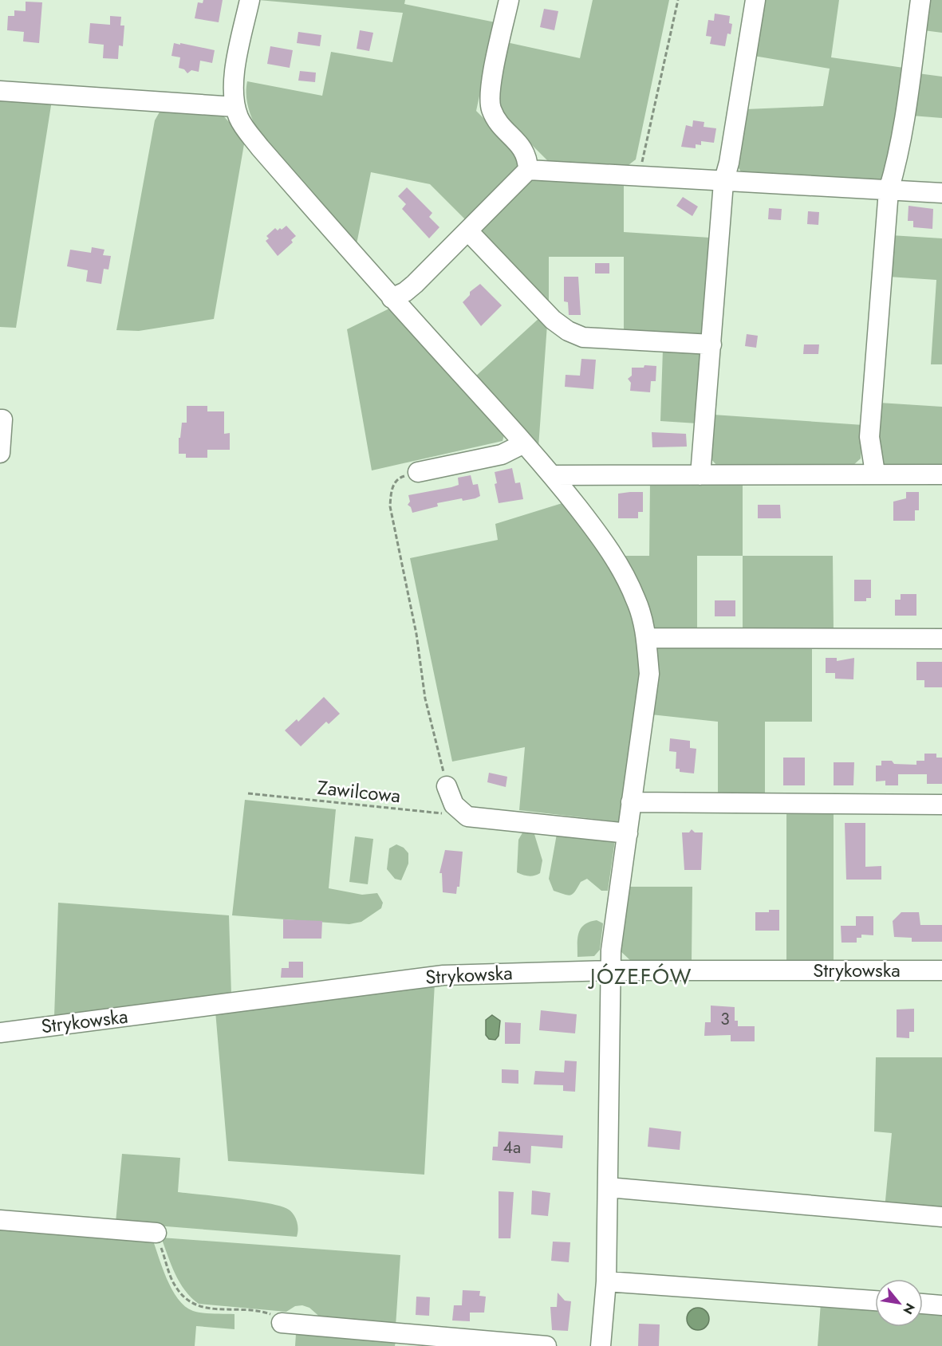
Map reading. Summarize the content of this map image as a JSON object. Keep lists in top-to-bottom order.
{
  "streets": {
    "street": ["Strykowska"],
    "path": ["Zawilcowa"]
  },
  "districts": ["JÓZEFÓW"],
  "house_numbers": ["3", "4a"],
  "north": "bottom right"
}
